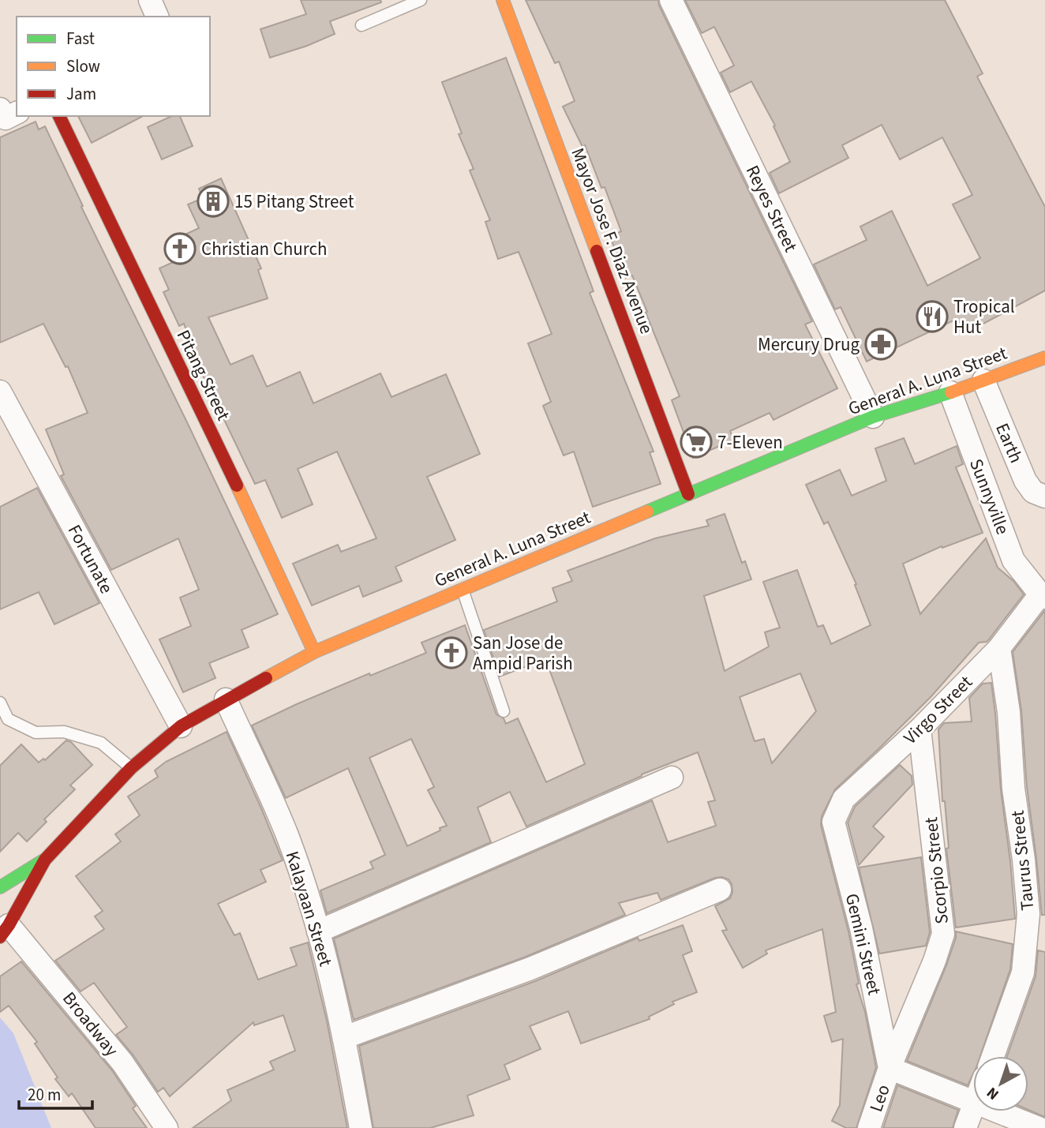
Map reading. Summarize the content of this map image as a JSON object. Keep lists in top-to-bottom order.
{
  "streets": {
    "main road": ["Mayor Jose F. Diaz Avenue", "Pitang Street", "General A. Luna Street"],
    "street": [
      "Reyes Street",
      "Earth",
      "Sunnyville",
      "Fortunate",
      "Virgo Street",
      "Taurus Street",
      "Scorpio Street",
      "Kalayaan Street",
      "Gemini Street",
      "Broadway",
      "Leo"
    ]
  },
  "crossings": [
    ["Reyes Street", "General A. Luna Street"],
    ["Mayor Jose F. Diaz Avenue", "General A. Luna Street"],
    ["Pitang Street", "General A. Luna Street"],
    ["General A. Luna Street", "Earth"],
    ["General A. Luna Street", "Sunnyville"],
    ["General A. Luna Street", "Fortunate"],
    ["General A. Luna Street", "Kalayaan Street"],
    ["General A. Luna Street", "Broadway"],
    ["Sunnyville", "Virgo Street"],
    ["Virgo Street", "Taurus Street"],
    ["Virgo Street", "Scorpio Street"],
    ["Virgo Street", "Gemini Street"],
    ["Scorpio Street", "Gemini Street"],
    ["Scorpio Street", "Leo"],
    ["Gemini Street", "Leo"]
  ],
  "places": {
    "building": ["15 Pitang Street"],
    "church": ["Christian Church", "San Jose de Ampid Parish"],
    "restaurant": ["Tropical Hut"],
    "pharmacy": ["Mercury Drug"],
    "supermarket": ["7-Eleven"]
  },
  "legend": ["Fast", "Slow", "Jam"],
  "scale_bar": "20 m",
  "north": "bottom left"
}
